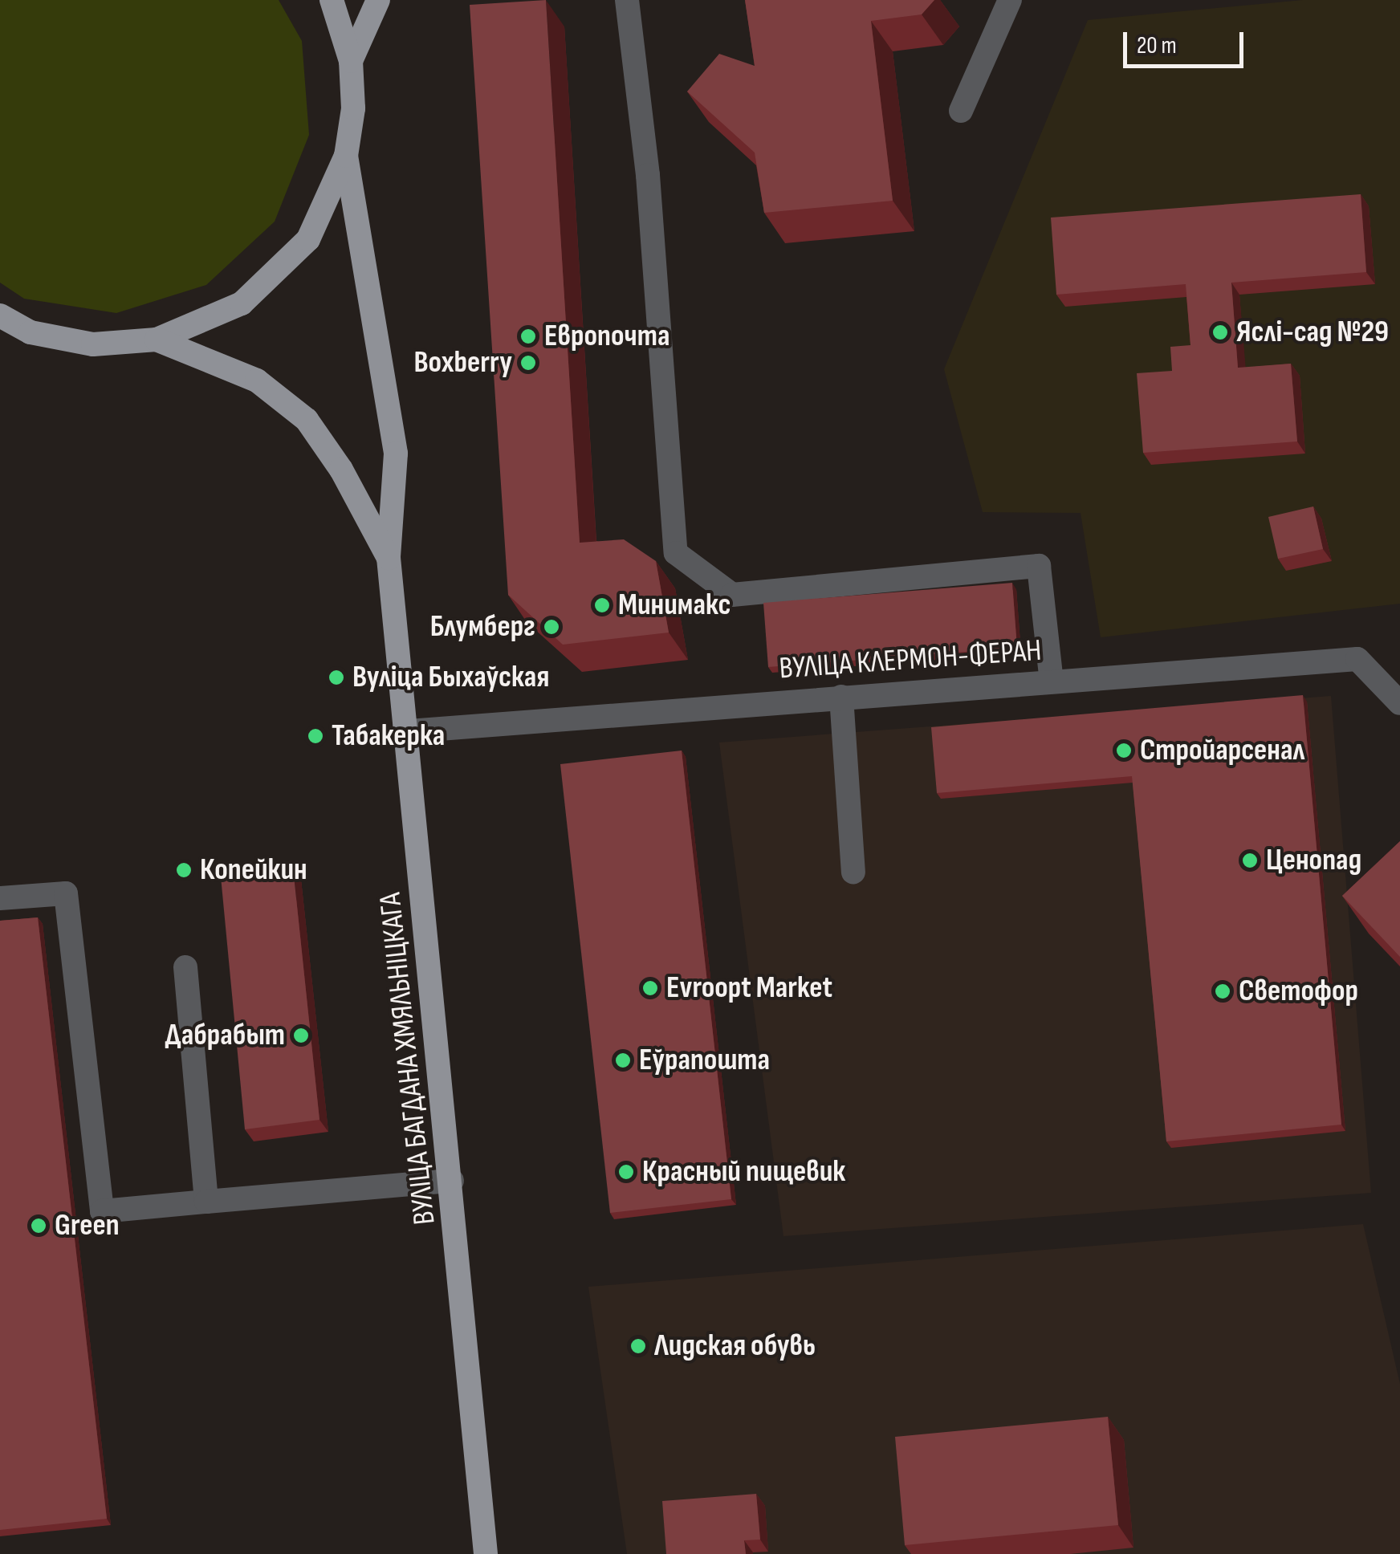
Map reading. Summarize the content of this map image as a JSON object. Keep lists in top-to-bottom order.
{
  "streets": {
    "main road": ["ВУЛІЦА БАГДАНА ХМЯЛЬНІЦКАГА"],
    "street": ["ВУЛІЦА КЛЕРМОН-ФЕРАН"]
  },
  "crossings": [
    ["ВУЛІЦА КЛЕРМОН-ФЕРАН", "ВУЛІЦА БАГДАНА ХМЯЛЬНІЦКАГА"]
  ],
  "places": [
    "Яслі-сад №29",
    "Европочта",
    "Boxberry",
    "Минимакс",
    "Блумберг",
    "Вуліца Быхаўская",
    "Табакерка",
    "Стройарсенал",
    "Ценопад",
    "Копейкин",
    "Evroopt Market",
    "Светофор",
    "Дабрабыт",
    "Еўрапошта",
    "Красный пищевик",
    "Green",
    "Лидская обувь"
  ],
  "scale_bar": "20 m"
}
